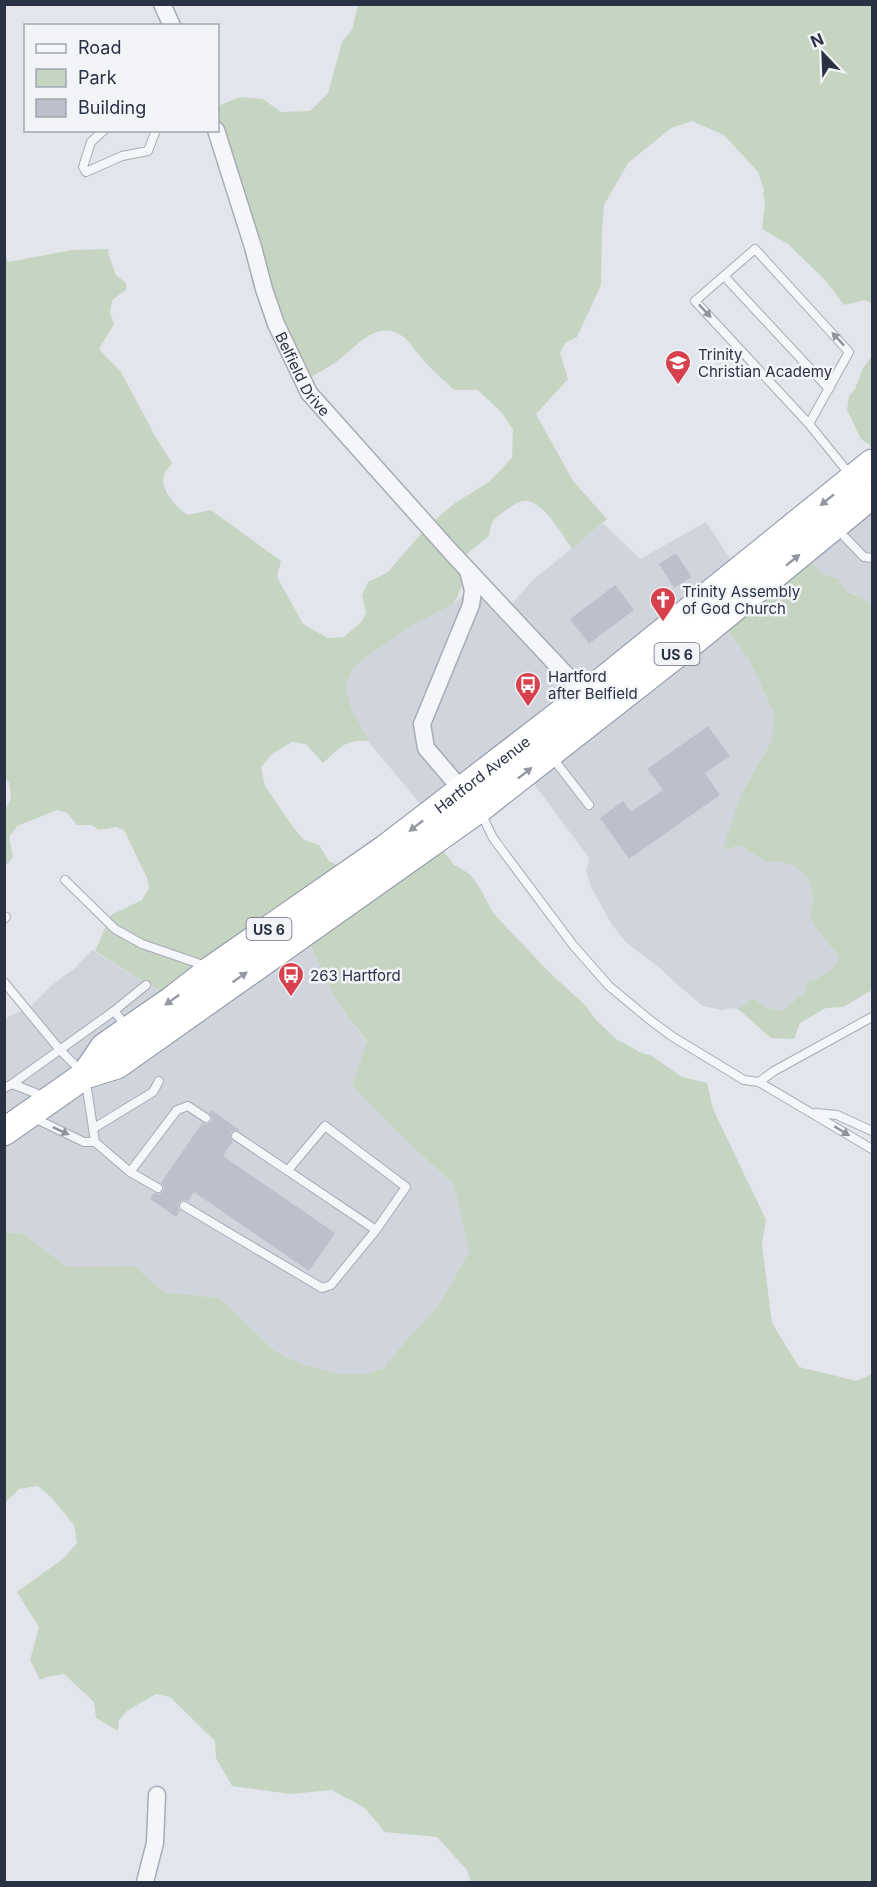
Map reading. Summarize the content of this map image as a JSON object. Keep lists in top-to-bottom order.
{
  "streets": {
    "highway": ["US 6", "Hartford Avenue"],
    "street": ["Belfield Drive"]
  },
  "crossings": [
    ["Belfield Drive", "Hartford Avenue"]
  ],
  "places": {
    "school or university": ["Trinity Christian Academy"],
    "church": ["Trinity Assembly of God Church"],
    "bus stop": ["Hartford after Belfield", "263 Hartford"]
  },
  "legend": ["Road", "Park", "Building"],
  "north": "top left"
}
